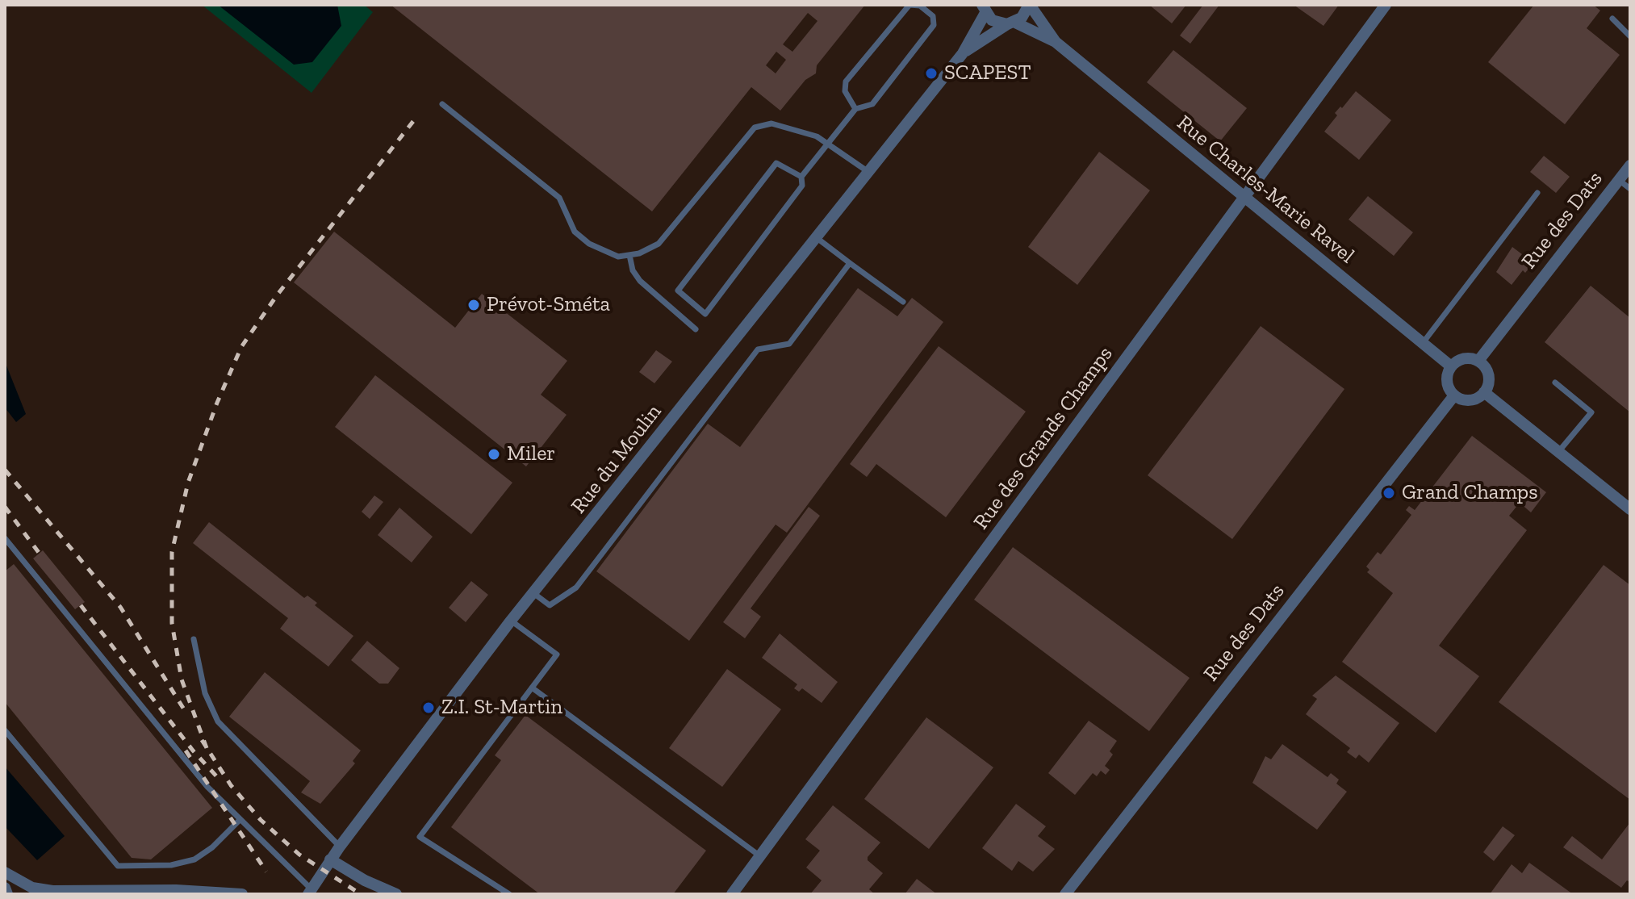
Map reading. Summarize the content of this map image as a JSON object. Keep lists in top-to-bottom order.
{
  "streets": {
    "street": [
      "Rue Charles-Marie Ravel",
      "Rue des Dats",
      "Rue des Grands Champs",
      "Rue du Moulin"
    ]
  },
  "crossings": [
    ["Rue Charles-Marie Ravel", "Rue des Dats"],
    ["Rue Charles-Marie Ravel", "Rue des Grands Champs"],
    ["Rue Charles-Marie Ravel", "Rue du Moulin"]
  ],
  "places": [
    "SCAPEST",
    "Prévot-Sméta",
    "Miler",
    "Grand Champs",
    "Z.I. St-Martin"
  ]
}
